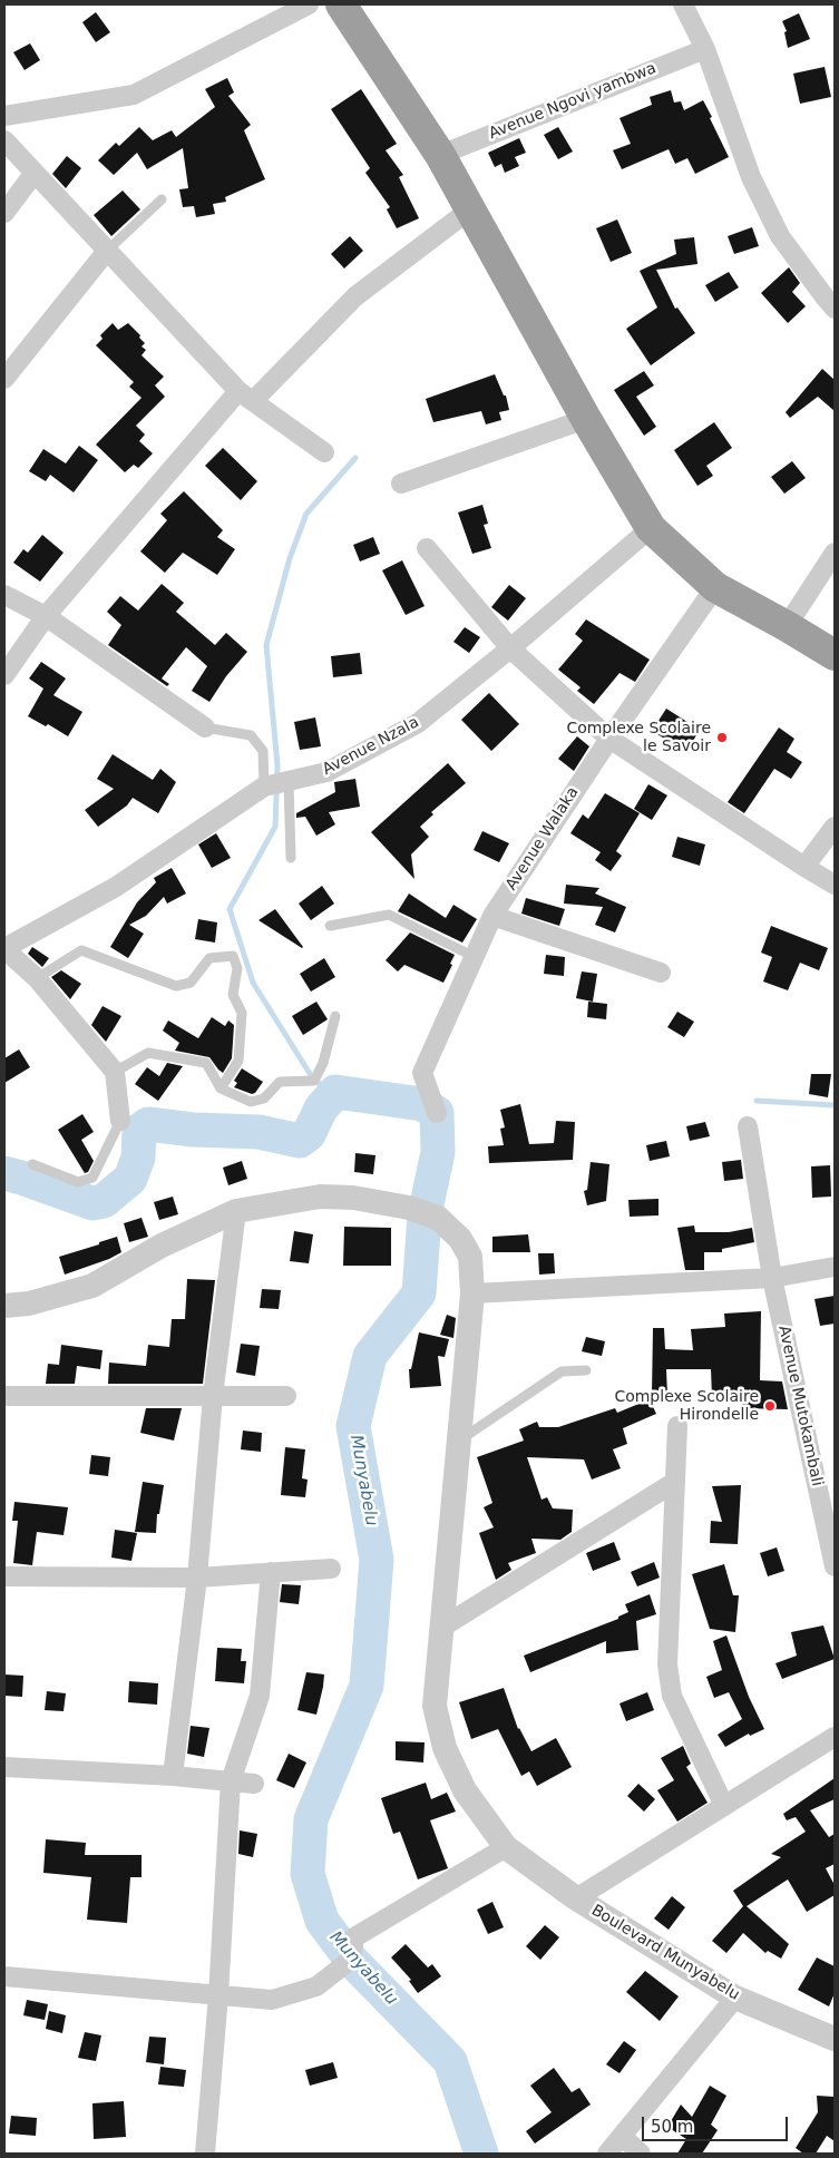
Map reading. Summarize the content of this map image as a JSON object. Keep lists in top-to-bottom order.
{
  "streets": {
    "street": [
      "Avenue Ngovi yambwa",
      "Avenue Nzala",
      "Avenue Walaka",
      "Avenue Mutokambali",
      "Boulevard Munyabelu"
    ]
  },
  "water": ["Munyabelu"],
  "places": ["Complexe Scolaire le Savoir", "Complexe Scolaire Hirondelle"],
  "scale_bar": "50 m"
}
